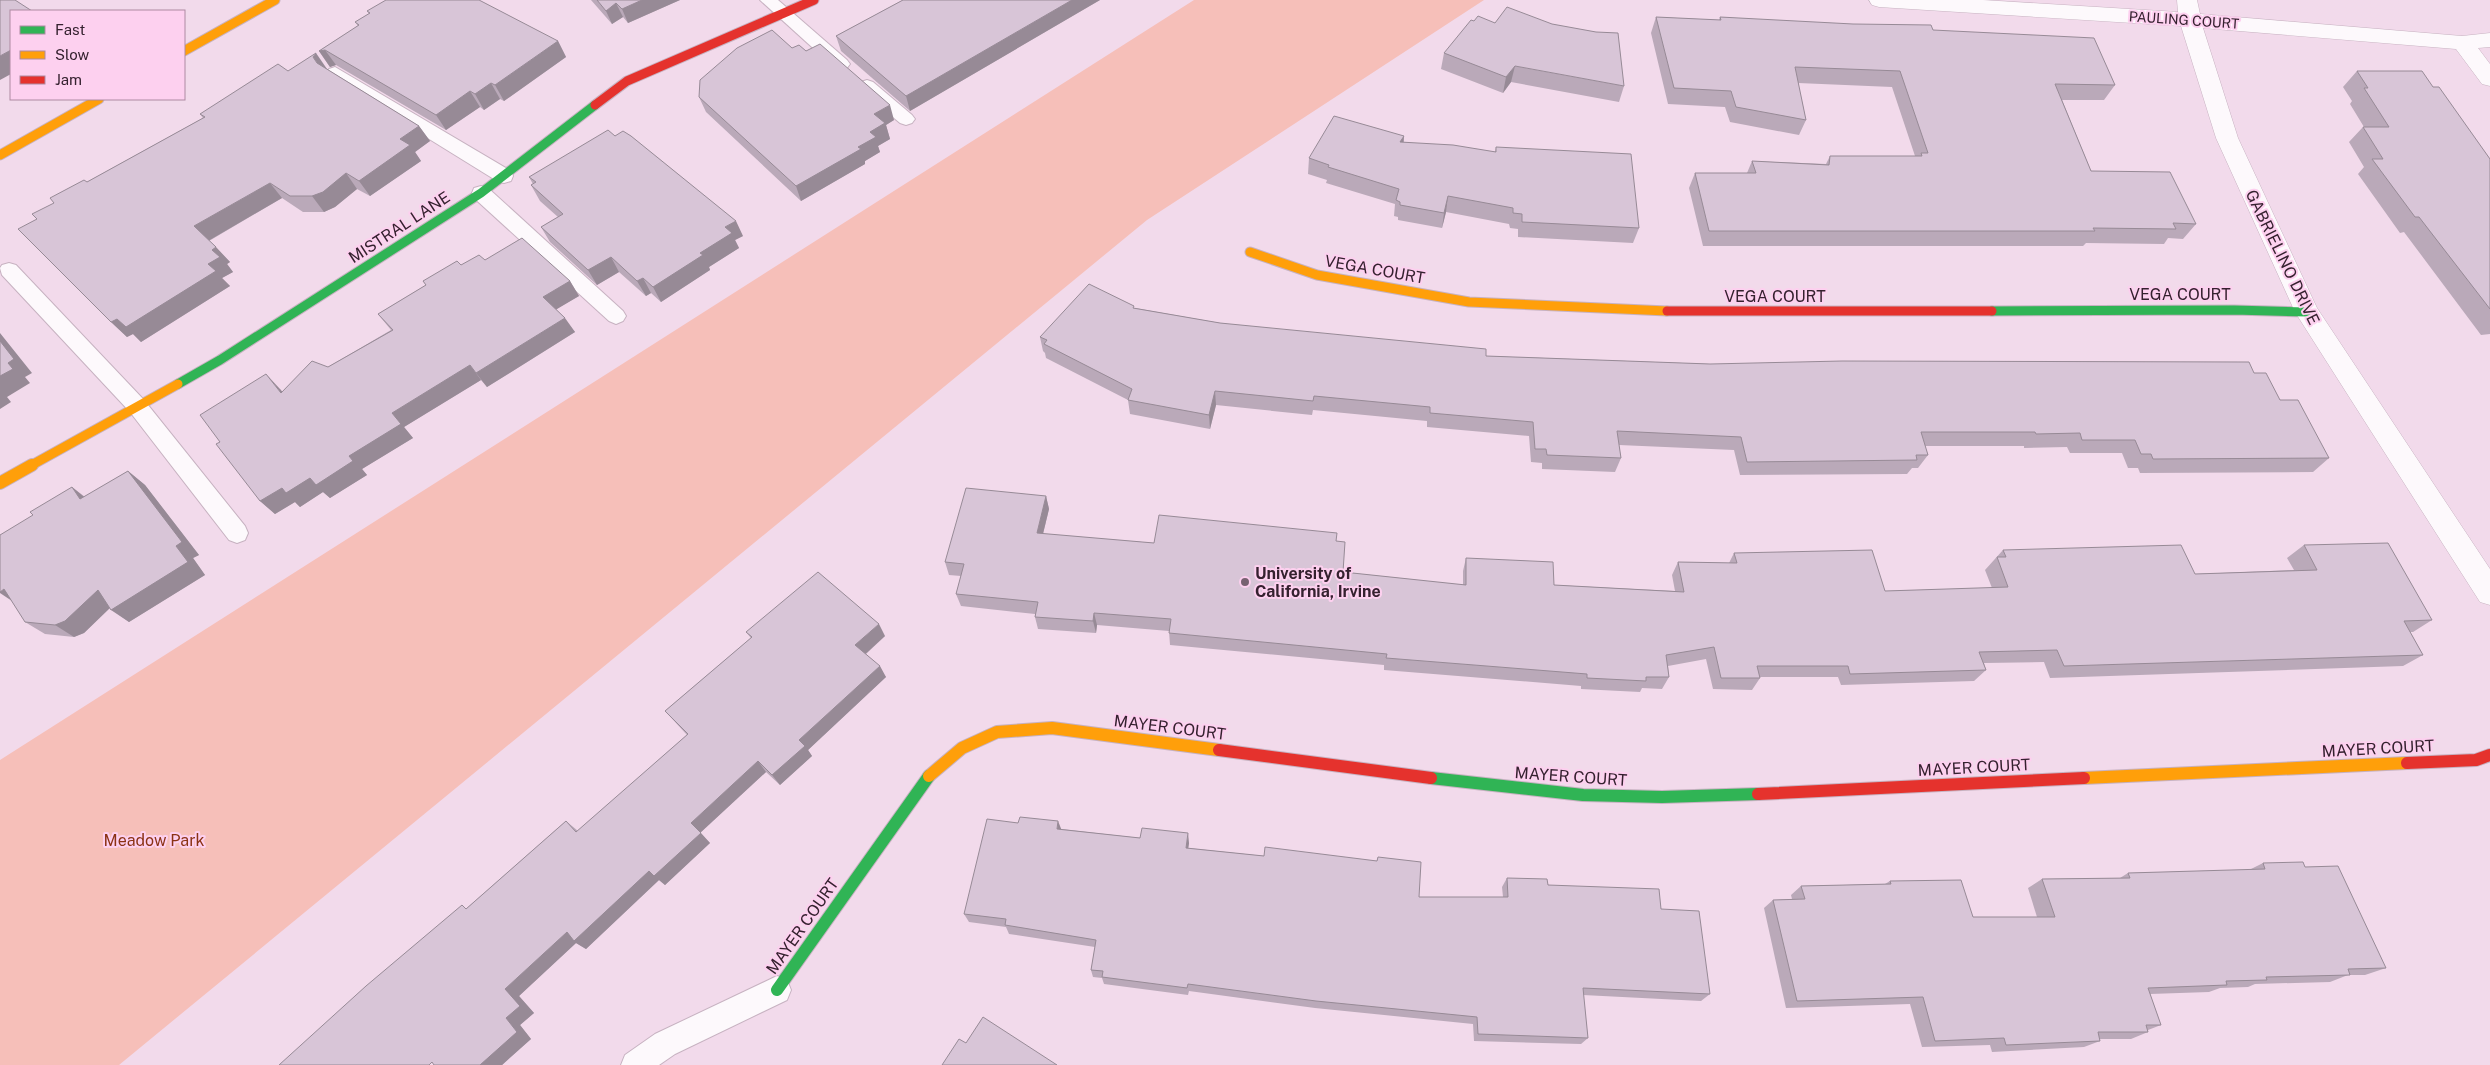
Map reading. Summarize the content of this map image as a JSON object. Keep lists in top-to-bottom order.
{
  "streets": {
    "street": [
      "PAULING COURT",
      "MISTRAL LANE",
      "GABRIELINO DRIVE",
      "VEGA COURT",
      "MAYER COURT"
    ]
  },
  "crossings": [
    ["PAULING COURT", "GABRIELINO DRIVE"],
    ["GABRIELINO DRIVE", "VEGA COURT"]
  ],
  "parks": ["Meadow Park"],
  "places": ["University of California, Irvine"],
  "legend": ["Fast", "Slow", "Jam"]
}
